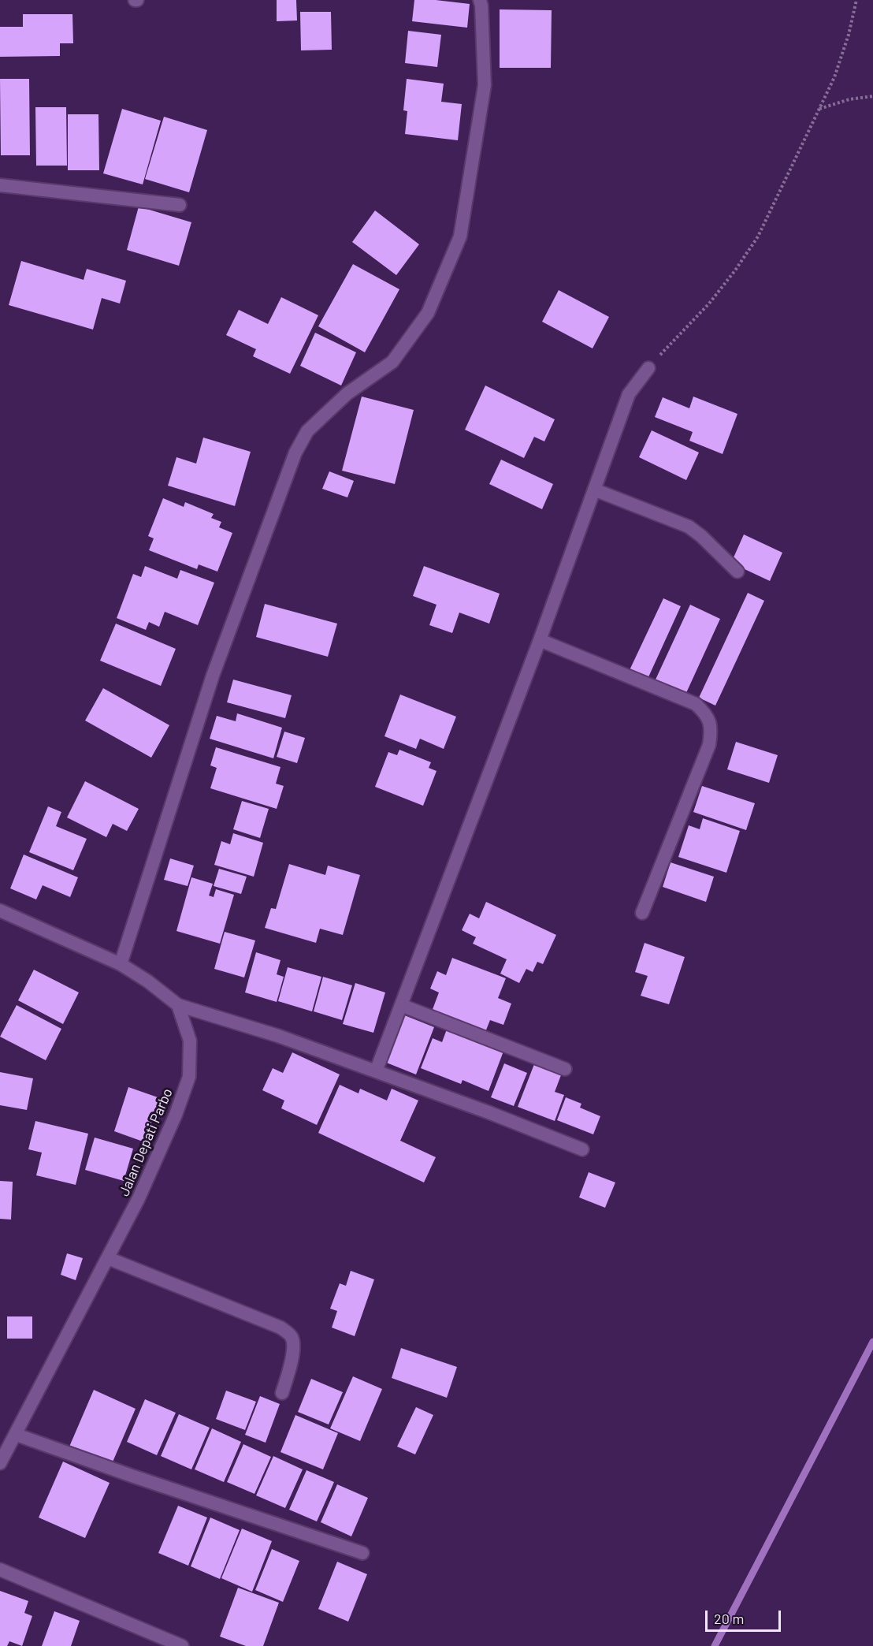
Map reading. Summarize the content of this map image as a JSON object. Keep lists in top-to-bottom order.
{
  "streets": {
    "street": ["Jalan Depati Parbo"]
  },
  "scale_bar": "20 m"
}
